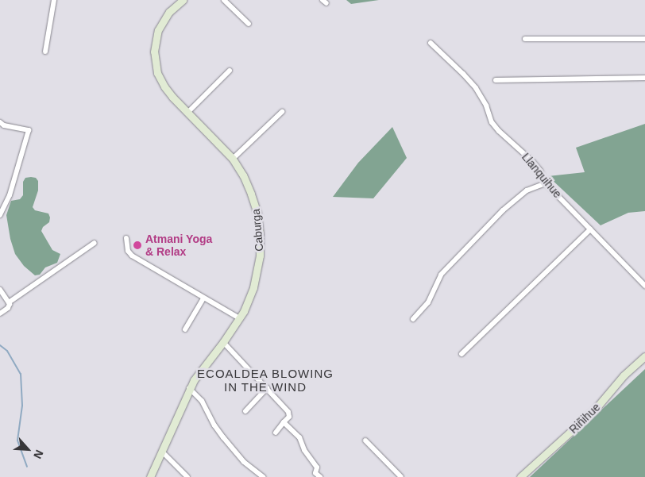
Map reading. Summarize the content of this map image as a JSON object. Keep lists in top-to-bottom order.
{
  "streets": {
    "street": ["Llanquihue", "Caburga", "Riñihue"]
  },
  "districts": ["ECOALDEA BLOWING IN THE WIND"],
  "places": ["Atmani Yoga & Relax"],
  "north": "bottom right"
}
